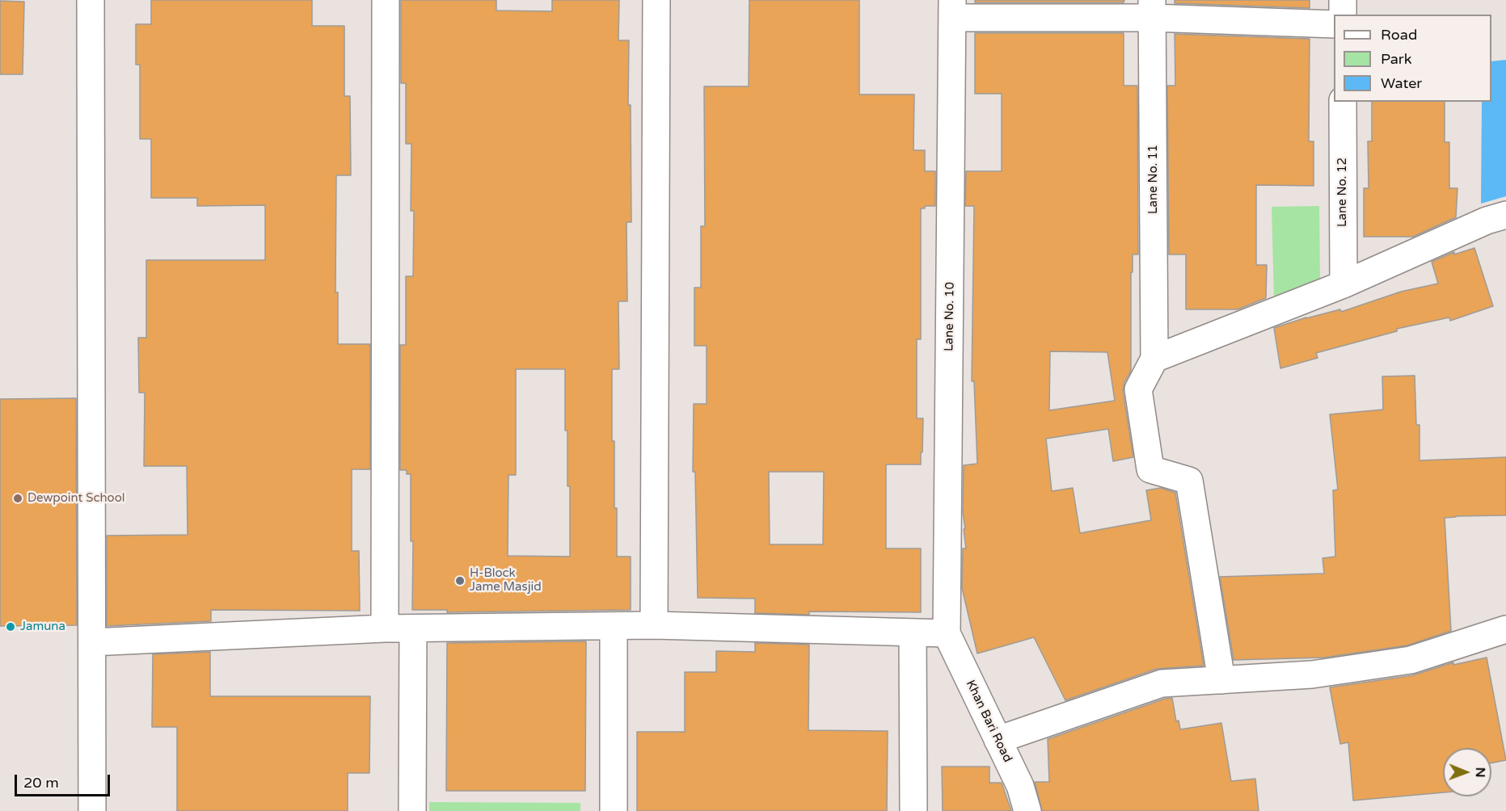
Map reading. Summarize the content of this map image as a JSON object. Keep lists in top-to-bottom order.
{
  "streets": {
    "street": [
      "Lane No. 11",
      "Lane No. 12",
      "Lane No. 10",
      "Khan Bari Road"
    ]
  },
  "crossings": [
    ["Lane No. 10", "Khan Bari Road"]
  ],
  "places": ["Dewpoint School", "H-Block Jame Masjid", "Jamuna"],
  "legend": ["Road", "Park", "Water"],
  "scale_bar": "20 m",
  "north": "right"
}
